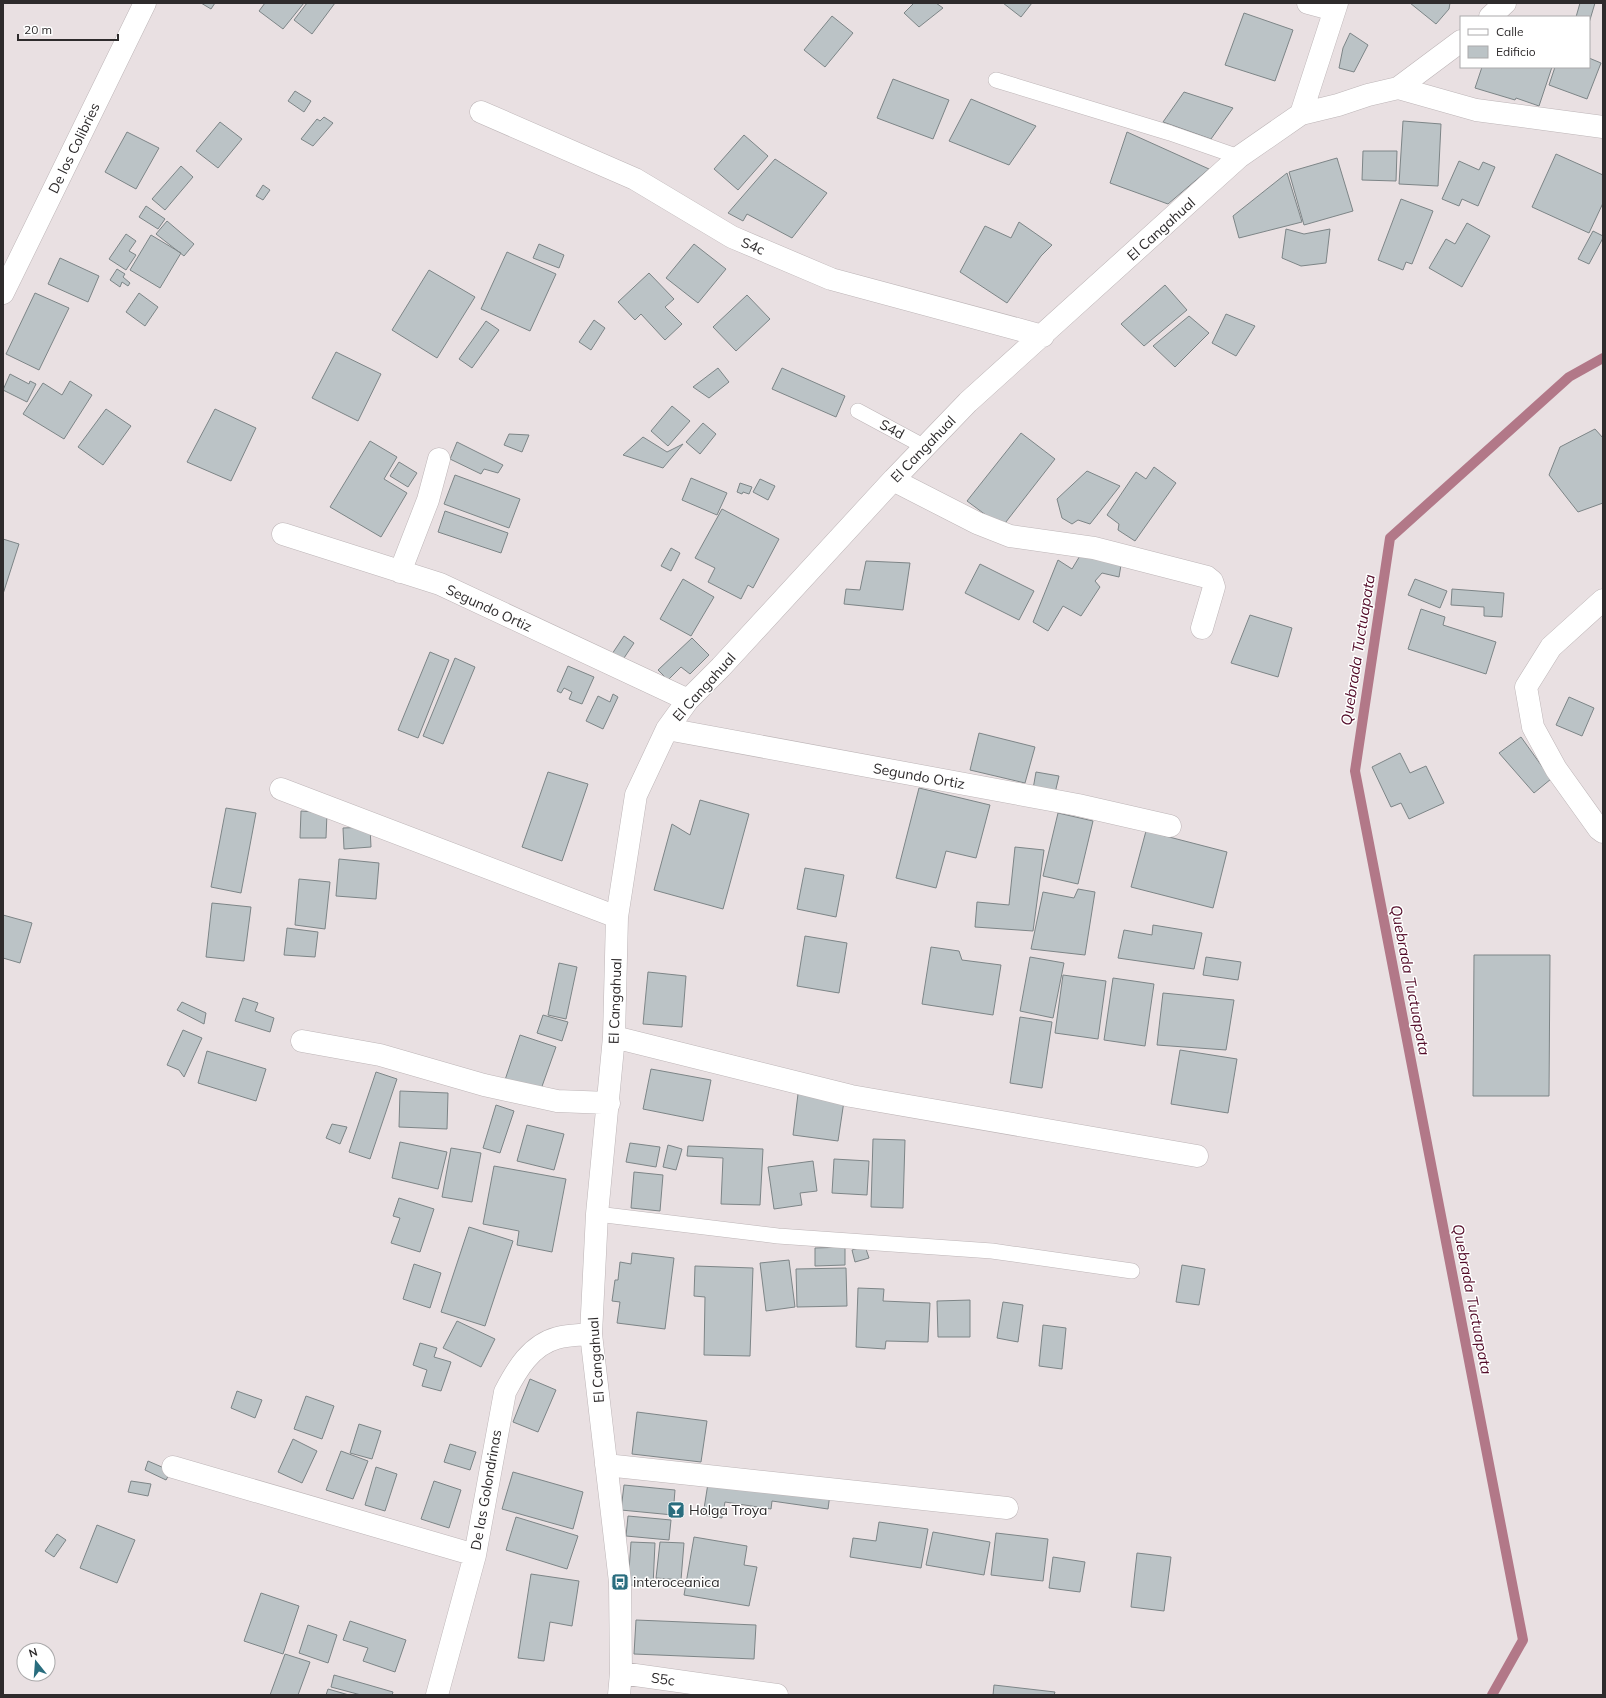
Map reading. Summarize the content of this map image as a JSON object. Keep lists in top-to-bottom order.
{
  "streets": {
    "street": [
      "De los Colibries",
      "El Cangahual",
      "S4c",
      "Segundo Ortiz",
      "De las Golondrinas",
      "S5c"
    ],
    "lane": ["S4d"]
  },
  "crossings": [
    ["El Cangahual", "S4c"],
    ["El Cangahual", "S4d"],
    ["El Cangahual", "Segundo Ortiz"],
    ["El Cangahual", "De las Golondrinas"],
    ["El Cangahual", "S5c"]
  ],
  "water": ["Quebrada Tuctuapata"],
  "places": {
    "bar": ["Holga Troya"],
    "bus stop": ["interoceanica"]
  },
  "legend": ["Calle", "Edificio"],
  "scale_bar": "20 m",
  "north": "top"
}
